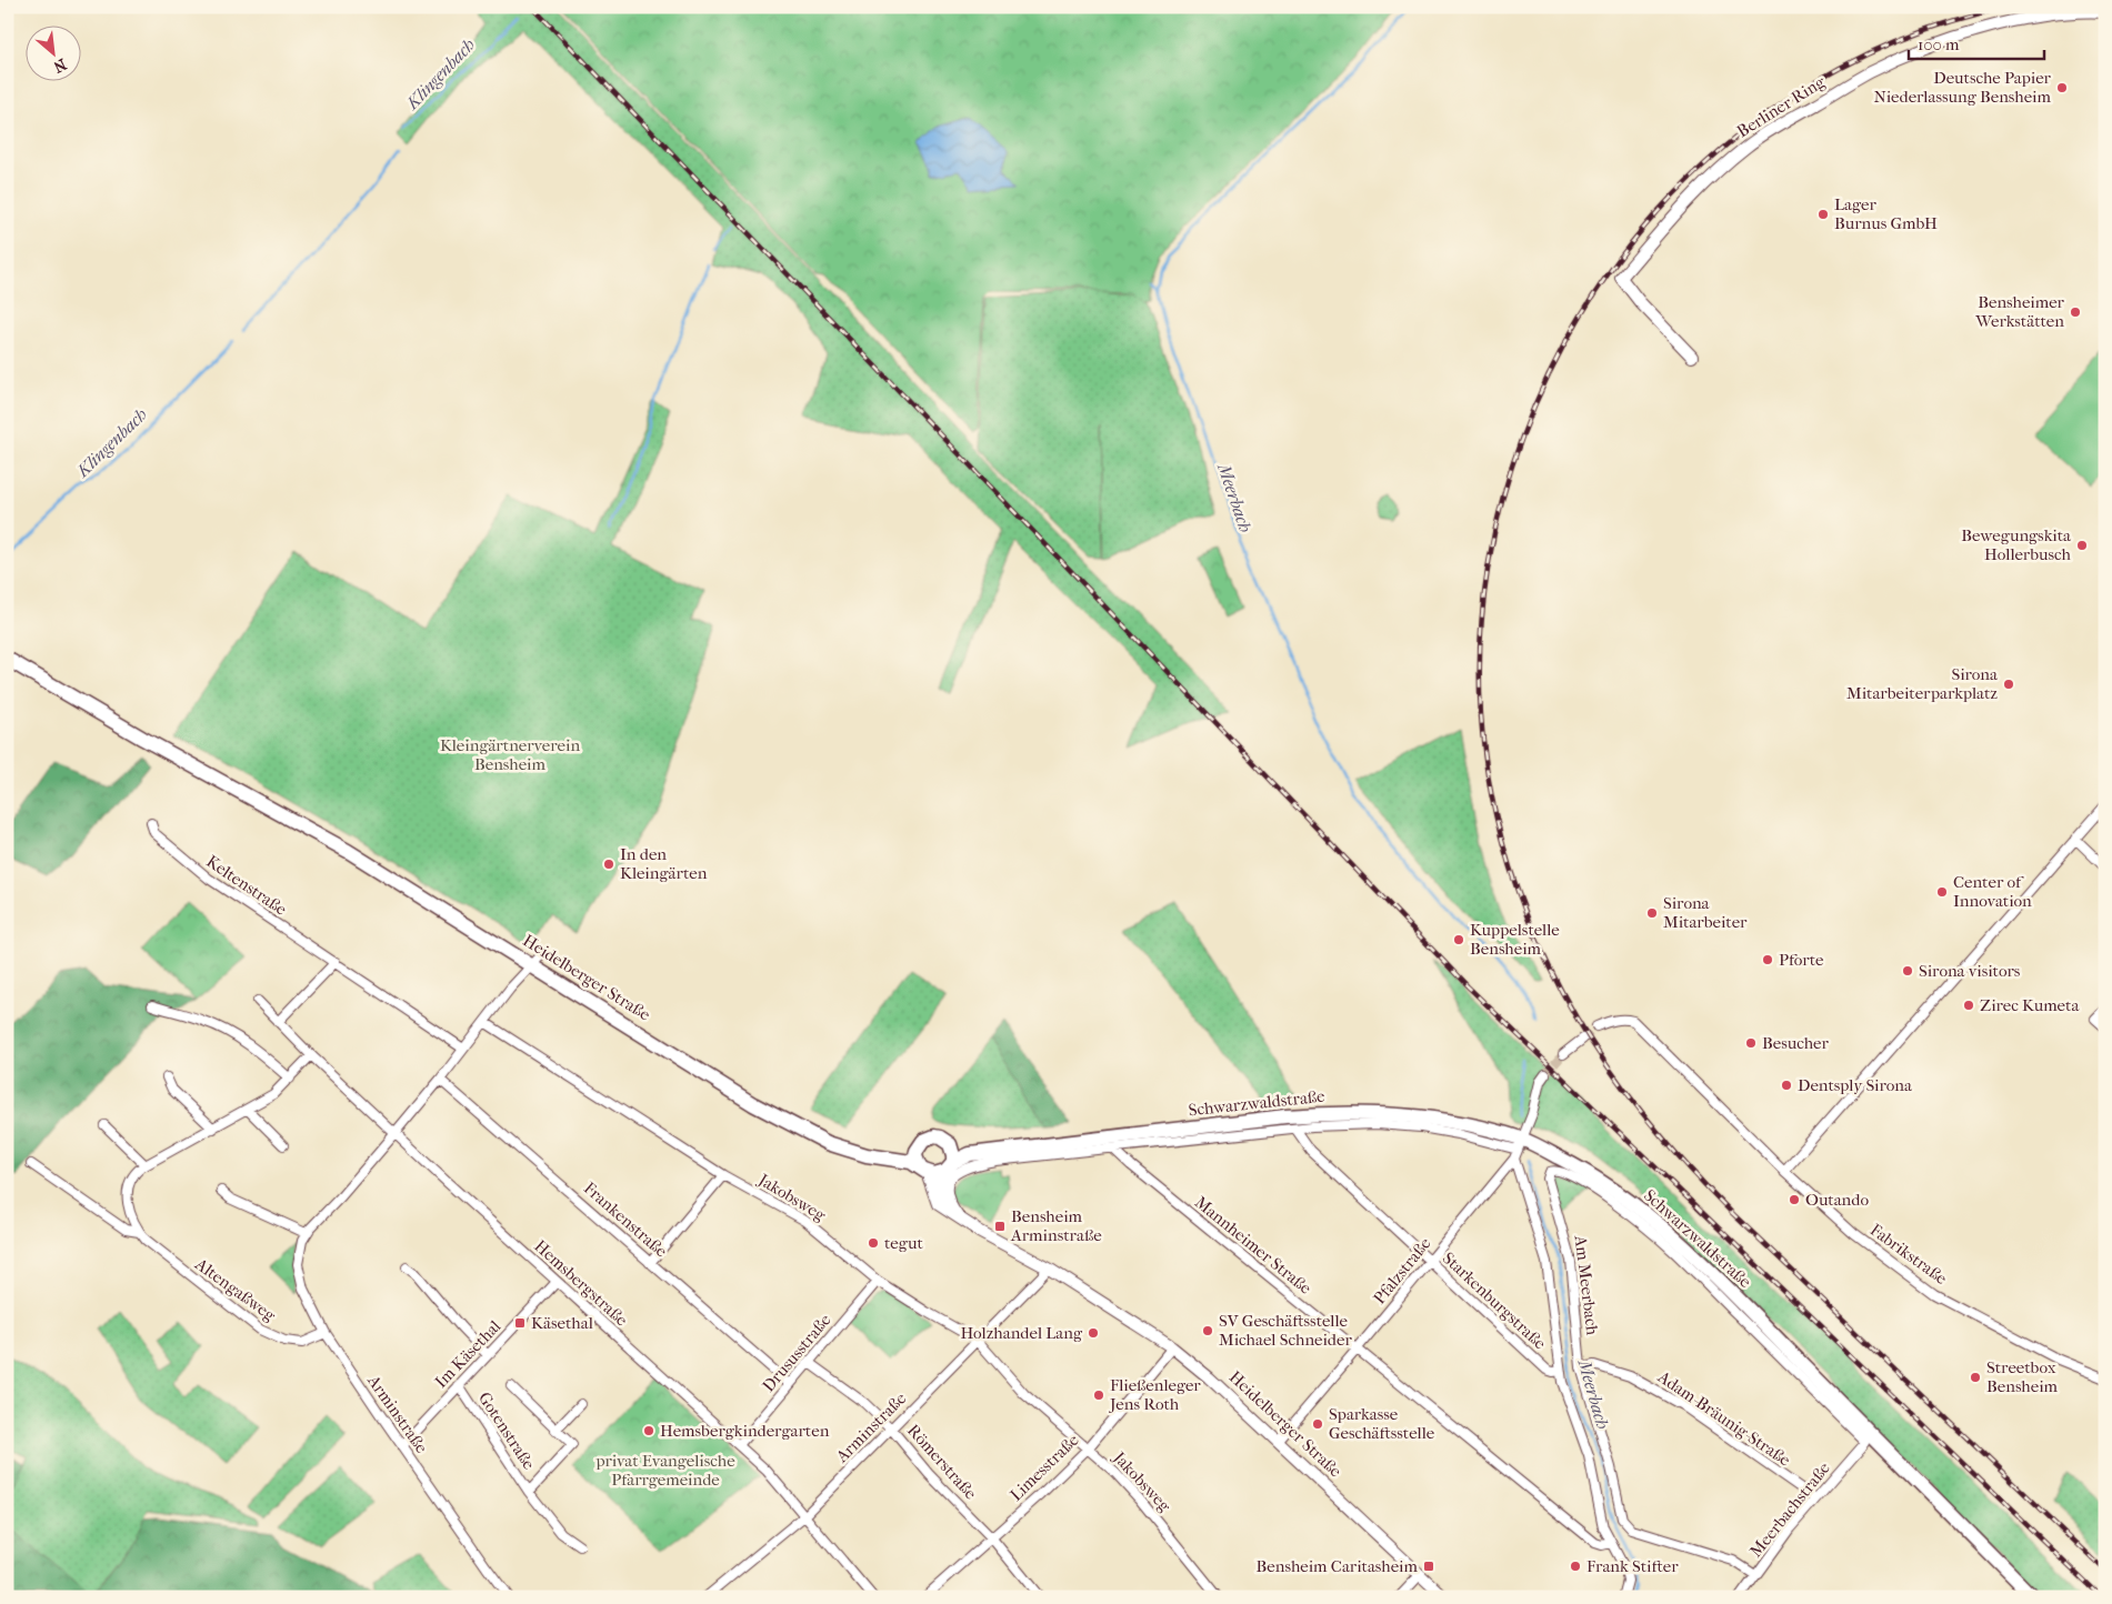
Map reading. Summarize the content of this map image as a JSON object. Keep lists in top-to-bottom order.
{
  "streets": {
    "main road": ["Heidelberger Straße", "Schwarzwaldstraße"],
    "street": [
      "Berliner Ring",
      "Keltenstraße",
      "Jakobsweg",
      "Frankenstraße",
      "Mannheimer Straße",
      "Fabrikstraße",
      "Pfalzstraße",
      "Hemsbergstraße",
      "Am Meerbach",
      "Altengaßweg",
      "Starkenburgstraße",
      "Drususstraße",
      "Im Käsethal",
      "Arminstraße",
      "Adam-Bräunig-Straße",
      "Gotenstraße",
      "Römerstraße",
      "Limesstraße",
      "Meerbachstraße"
    ]
  },
  "crossings": [
    ["Keltenstraße", "Arminstraße"],
    ["Heidelberger Straße", "Schwarzwaldstraße"],
    ["Heidelberger Straße", "Pfalzstraße"],
    ["Heidelberger Straße", "Arminstraße"],
    ["Heidelberger Straße", "Limesstraße"],
    ["Schwarzwaldstraße", "Mannheimer Straße"],
    ["Schwarzwaldstraße", "Pfalzstraße"],
    ["Schwarzwaldstraße", "Am Meerbach"],
    ["Schwarzwaldstraße", "Starkenburgstraße"],
    ["Schwarzwaldstraße", "Meerbachstraße"],
    ["Jakobsweg", "Drususstraße"],
    ["Jakobsweg", "Arminstraße"],
    ["Jakobsweg", "Limesstraße"],
    ["Frankenstraße", "Drususstraße"],
    ["Frankenstraße", "Arminstraße"],
    ["Mannheimer Straße", "Pfalzstraße"],
    ["Pfalzstraße", "Starkenburgstraße"],
    ["Hemsbergstraße", "Altengaßweg"],
    ["Hemsbergstraße", "Drususstraße"],
    ["Hemsbergstraße", "Im Käsethal"],
    ["Hemsbergstraße", "Arminstraße"],
    ["Am Meerbach", "Adam-Bräunig-Straße"],
    ["Am Meerbach", "Meerbachstraße"],
    ["Altengaßweg", "Arminstraße"],
    ["Drususstraße", "Römerstraße"],
    ["Im Käsethal", "Arminstraße"],
    ["Im Käsethal", "Gotenstraße"],
    ["Arminstraße", "Römerstraße"],
    ["Adam-Bräunig-Straße", "Meerbachstraße"],
    ["Römerstraße", "Limesstraße"]
  ],
  "water": ["Klingenbach", "Meerbach"],
  "parks": ["Kleingärtnerverein Bensheim", "privat Evangelische Pfarrgemeinde"],
  "places": {
    "other": [
      "Deutsche Papier Niederlassung Bensheim",
      "Lager Burnus GmbH",
      "Bensheimer Werkstätten",
      "Bewegungskita Hollerbusch",
      "Sirona Mitarbeiterparkplatz",
      "In den Kleingärten",
      "Center of Innovation",
      "Sirona Mitarbeiter",
      "Kuppelstelle Bensheim",
      "Pforte",
      "Sirona visitors",
      "Zirec Kumeta",
      "Besucher",
      "Dentsply Sirona",
      "Outando",
      "tegut",
      "SV Geschäftsstelle Michael Schneider",
      "Holzhandel Lang",
      "Streetbox Bensheim",
      "Fließenleger Jens Roth",
      "Sparkasse Geschäftsstelle",
      "Hemsbergkindergarten",
      "Frank Stifter"
    ],
    "transit": ["Bensheim Arminstraße", "Käsethal", "Bensheim Caritasheim"]
  },
  "scale_bar": "100 m",
  "north": "bottom right"
}
